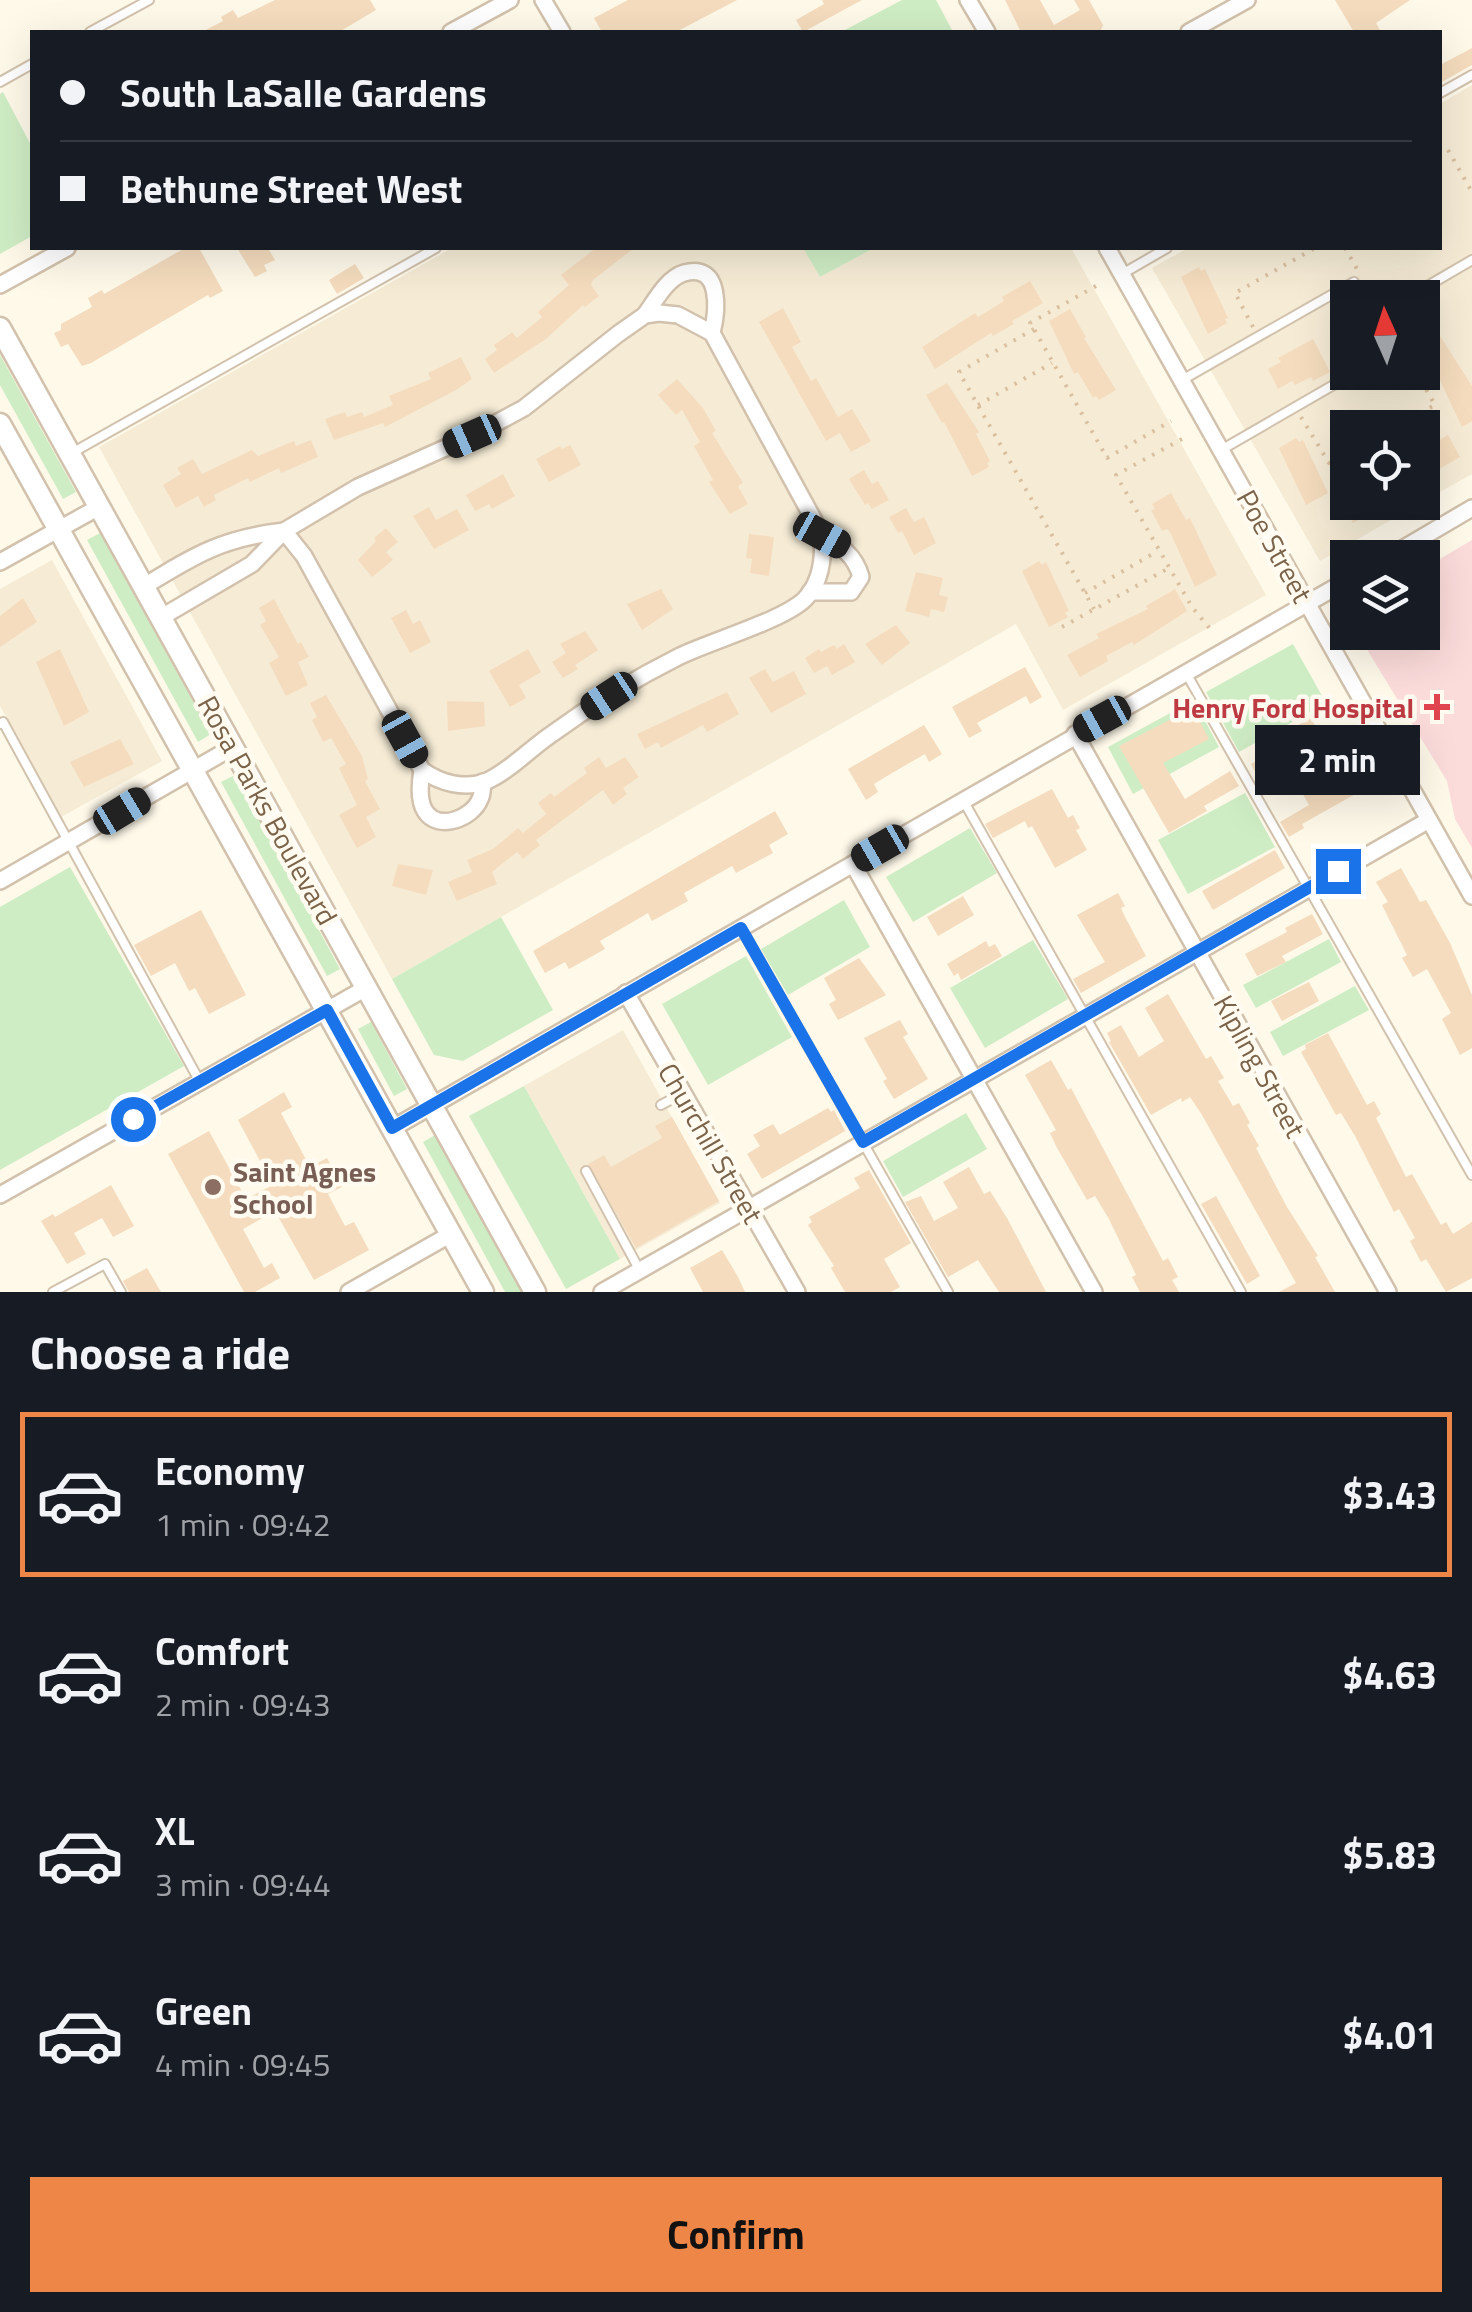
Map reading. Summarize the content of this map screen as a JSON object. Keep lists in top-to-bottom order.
{
  "streets": {
    "street": [
      "Poe Street",
      "Rosa Parks Boulevard",
      "Kipling Street",
      "Churchill Street"
    ]
  },
  "places": {
    "health": ["Henry Ford Hospital"],
    "other": ["Saint Agnes School"]
  },
  "north": "top",
  "page": {
    "banner": ["South LaSalle Gardens", "Bethune Street West"],
    "bubble": "2 min",
    "heading": "Choose a ride",
    "list": [
      {
        "name": "Economy",
        "note": "1 min · 09:42",
        "value": "$3.43"
      },
      {
        "name": "Comfort",
        "note": "2 min · 09:43",
        "value": "$4.63"
      },
      {
        "name": "XL",
        "note": "3 min · 09:44",
        "value": "$5.83"
      },
      {
        "name": "Green",
        "note": "4 min · 09:45",
        "value": "$4.01"
      }
    ],
    "buttons": "Confirm"
  }
}
